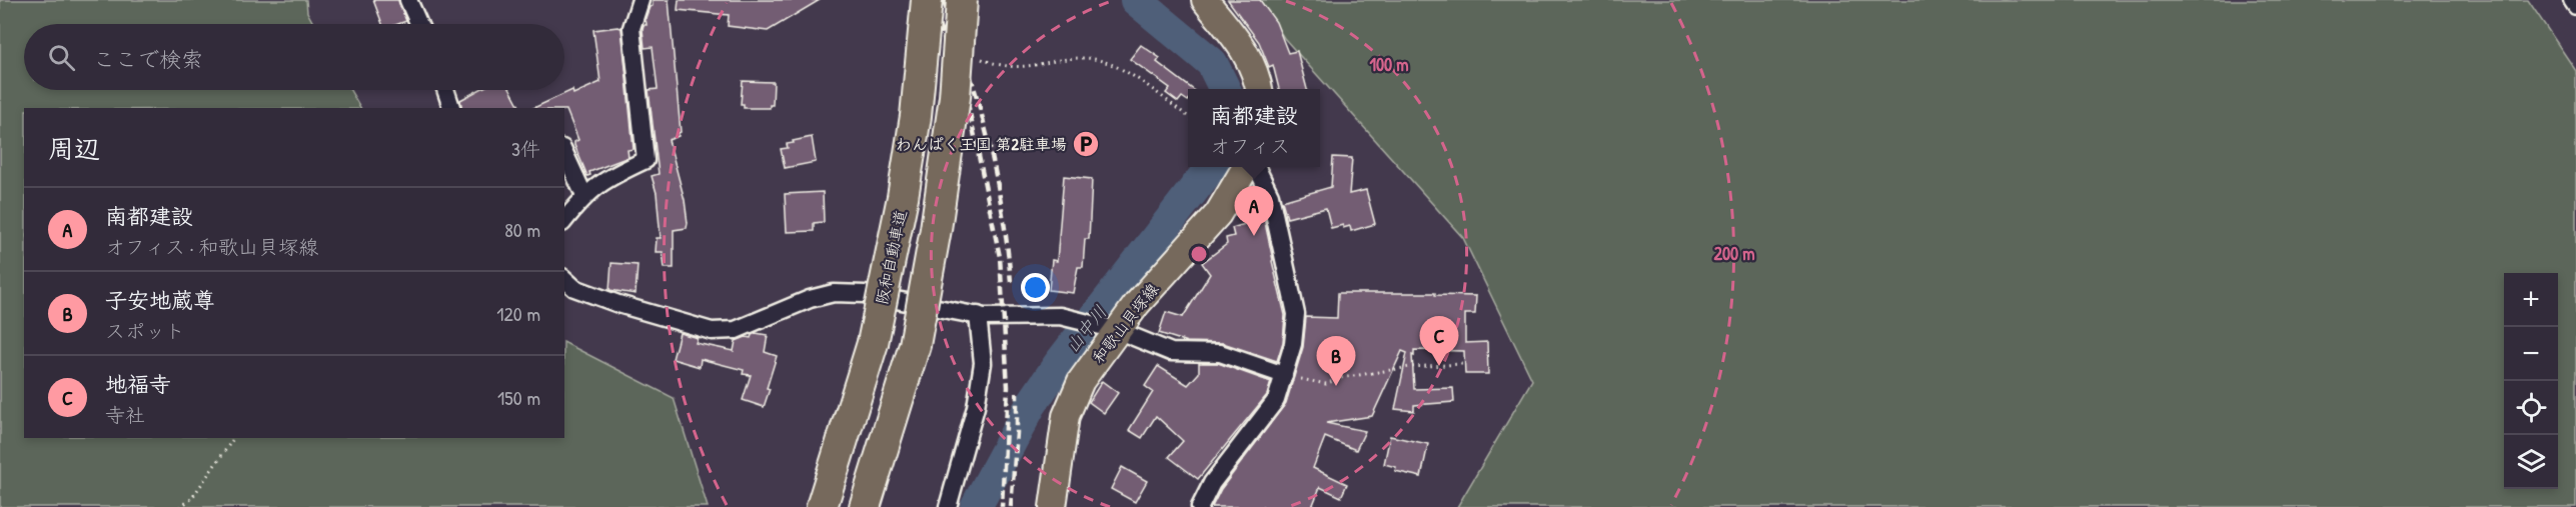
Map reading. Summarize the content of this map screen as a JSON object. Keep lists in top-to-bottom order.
{
  "streets": {
    "highway": ["阪和自動車道"],
    "main road": ["和歌山貝塚線"]
  },
  "water": ["山中川"],
  "places": {
    "parking": ["わんぱく王国 第2駐車場"]
  },
  "page": {
    "search": "ここで検索",
    "popup": ["南都建設", "オフィス"],
    "heading": ["周辺", "3件"],
    "pins": ["A", "C", "B"],
    "list": [
      {
        "mark": "A",
        "name": "南都建設",
        "note": "オフィス · 和歌山貝塚線",
        "value": "80 m"
      },
      {
        "mark": "B",
        "name": "子安地蔵尊",
        "note": "スポット",
        "value": "120 m"
      },
      {
        "mark": "C",
        "name": "地福寺",
        "note": "寺社",
        "value": "150 m"
      }
    ],
    "map_buttons": ["+", "−"]
  },
  "rings": ["100 m", "200 m"]
}
